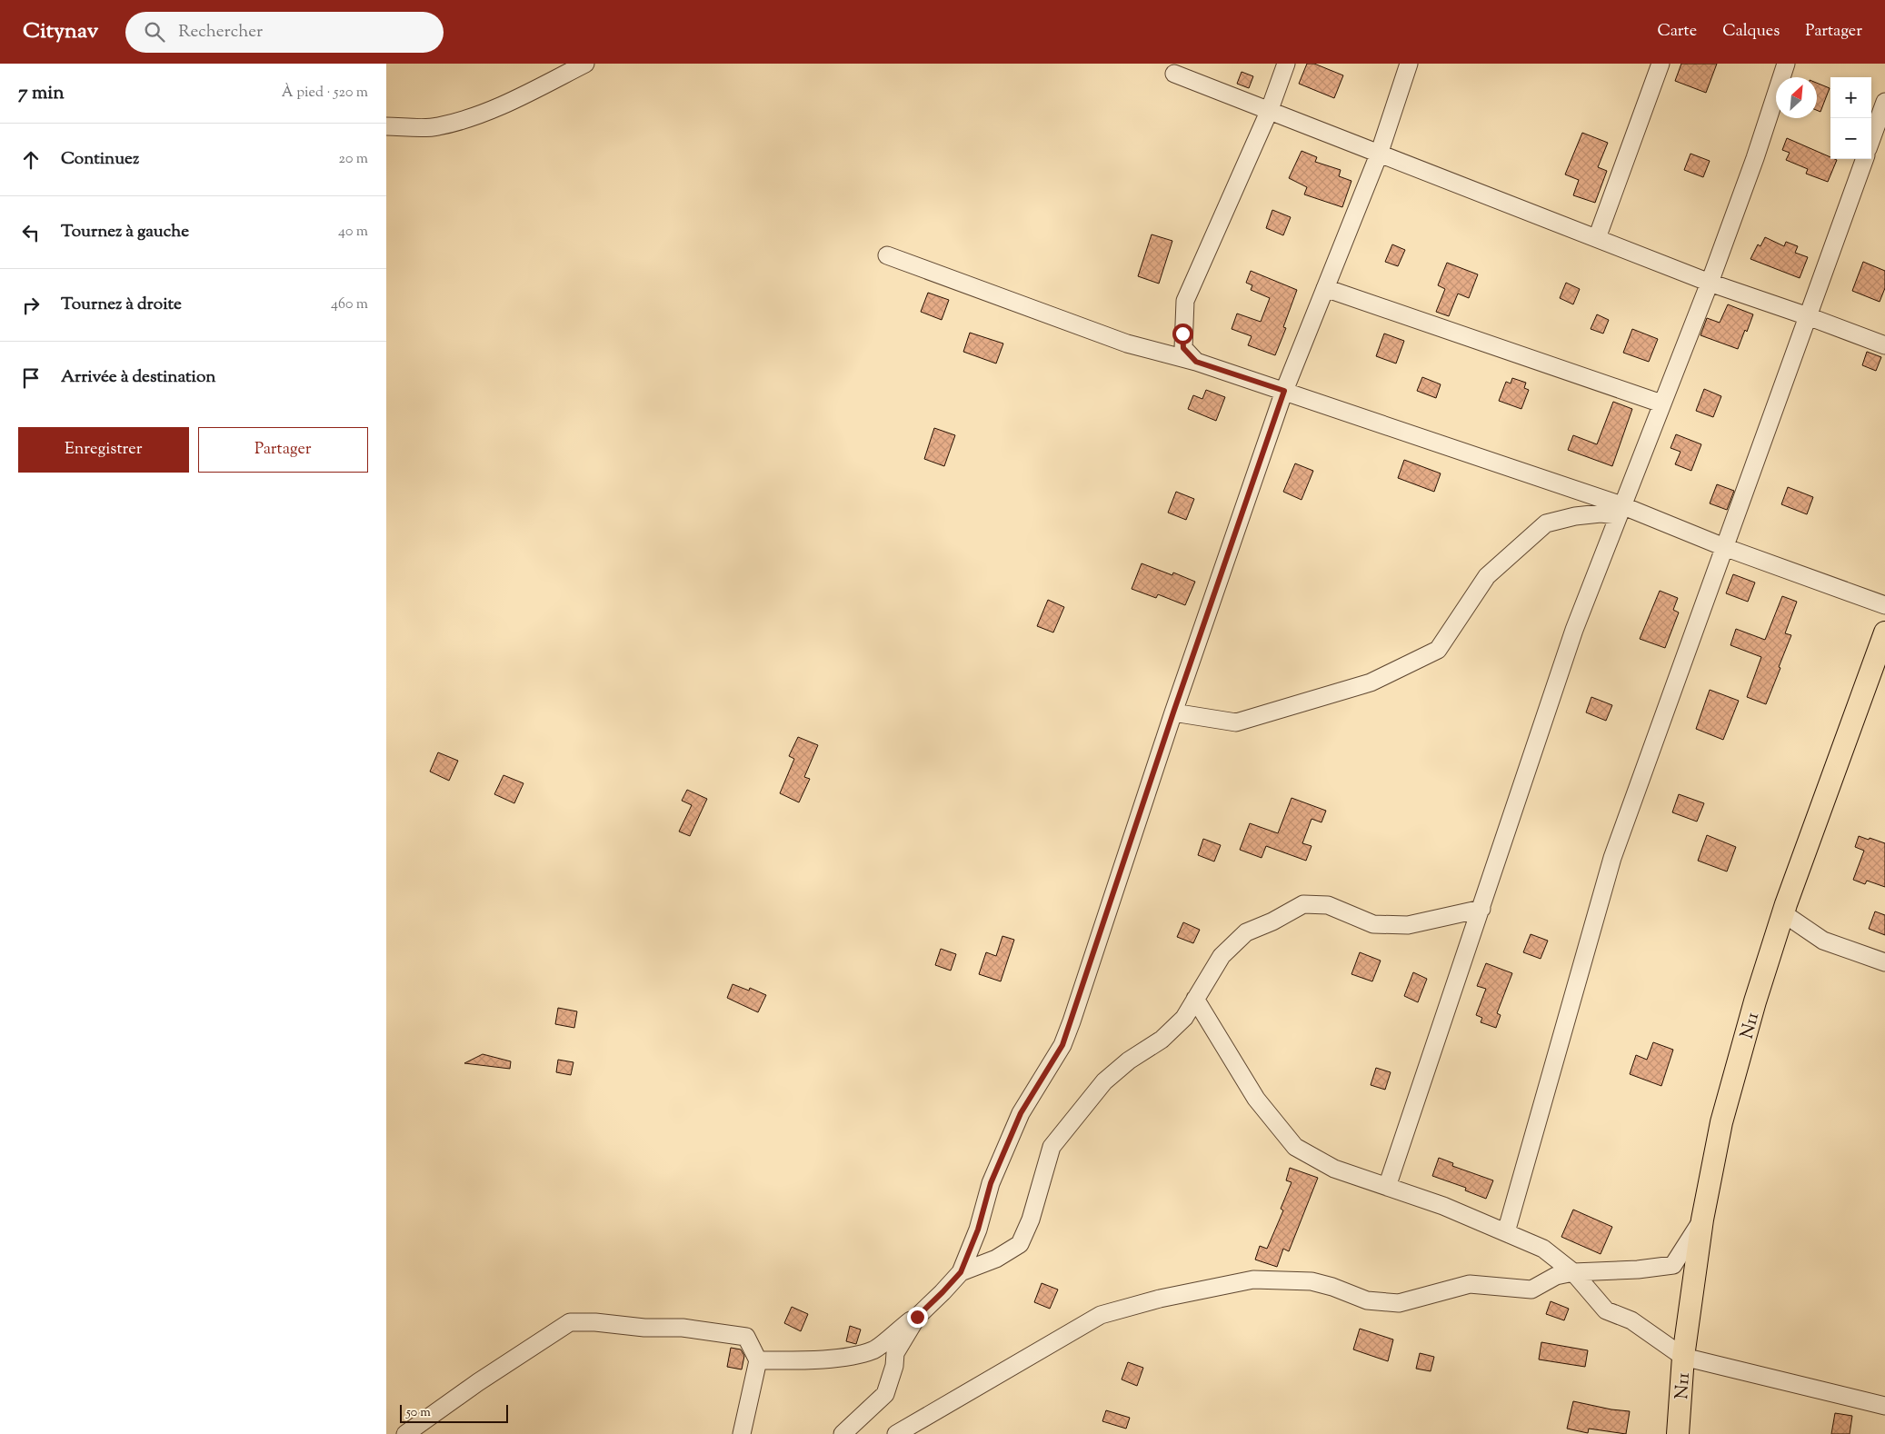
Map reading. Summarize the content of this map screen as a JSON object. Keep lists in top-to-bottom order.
{
  "streets": {
    "main road": ["N11"]
  },
  "scale_bar": "50 m",
  "north": "top right",
  "page": {
    "header": "Citynav",
    "search": "Rechercher",
    "nav": ["Carte", "Calques", "Partager"],
    "heading": ["7 min", "À pied · 520 m"],
    "map_buttons": ["+", "−"],
    "list": [
      ["Continuez", "20 m"],
      ["Tournez à gauche", "40 m"],
      ["Tournez à droite", "460 m"],
      "Arrivée à destination"
    ],
    "buttons": ["Enregistrer", "Partager"],
    "scale": "50 m"
  }
}
